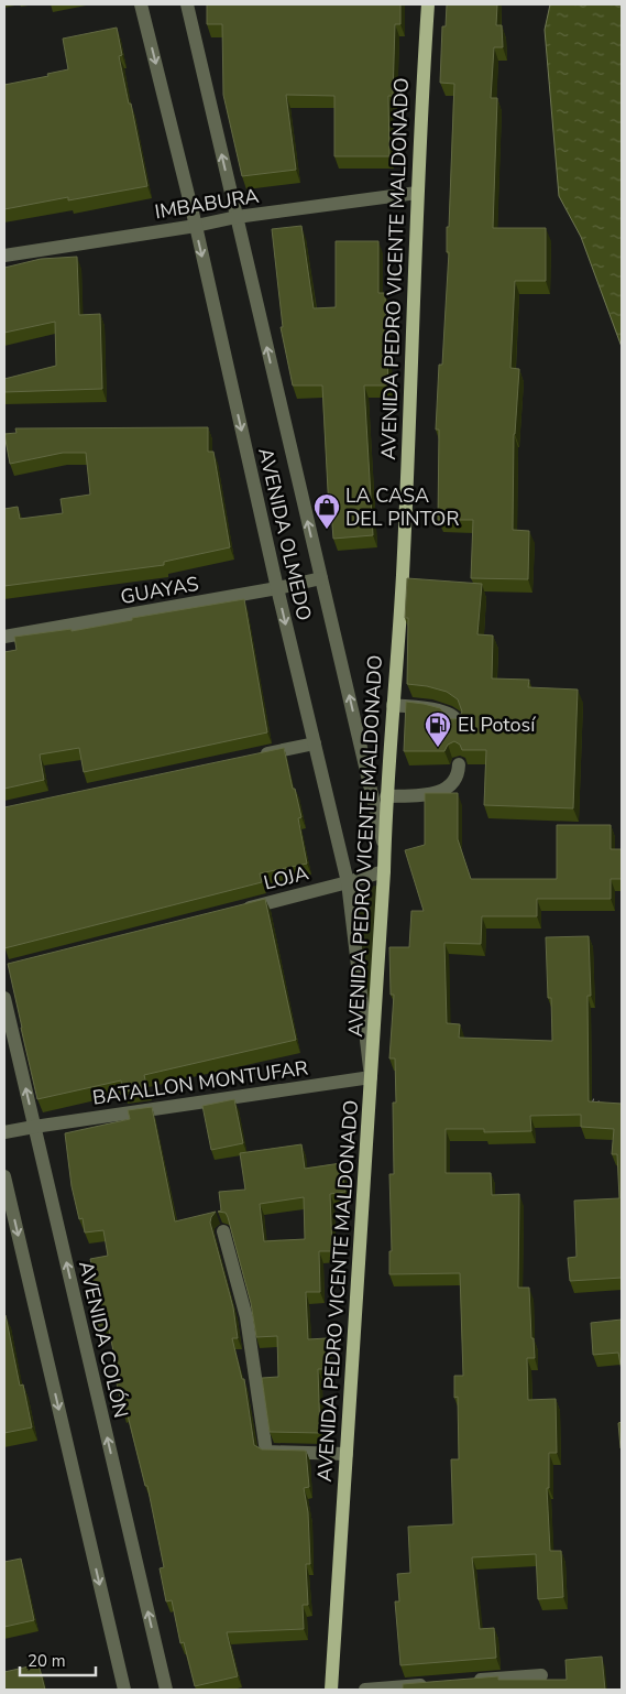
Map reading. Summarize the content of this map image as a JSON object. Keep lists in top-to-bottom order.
{
  "streets": {
    "main road": ["AVENIDA PEDRO VICENTE MALDONADO"],
    "street": [
      "IMBABURA",
      "AVENIDA OLMEDO",
      "GUAYAS",
      "LOJA",
      "BATALLON MONTUFAR",
      "AVENIDA COLÓN"
    ]
  },
  "crossings": [
    ["IMBABURA", "AVENIDA PEDRO VICENTE MALDONADO"],
    ["IMBABURA", "AVENIDA OLMEDO"],
    ["AVENIDA PEDRO VICENTE MALDONADO", "AVENIDA OLMEDO"],
    ["AVENIDA PEDRO VICENTE MALDONADO", "LOJA"],
    ["AVENIDA PEDRO VICENTE MALDONADO", "BATALLON MONTUFAR"],
    ["AVENIDA OLMEDO", "GUAYAS"],
    ["AVENIDA OLMEDO", "LOJA"],
    ["AVENIDA OLMEDO", "BATALLON MONTUFAR"],
    ["BATALLON MONTUFAR", "AVENIDA COLÓN"]
  ],
  "places": {
    "shop": ["LA CASA DEL PINTOR"],
    "fuel station": ["El Potosí"]
  },
  "scale_bar": "20 m"
}
